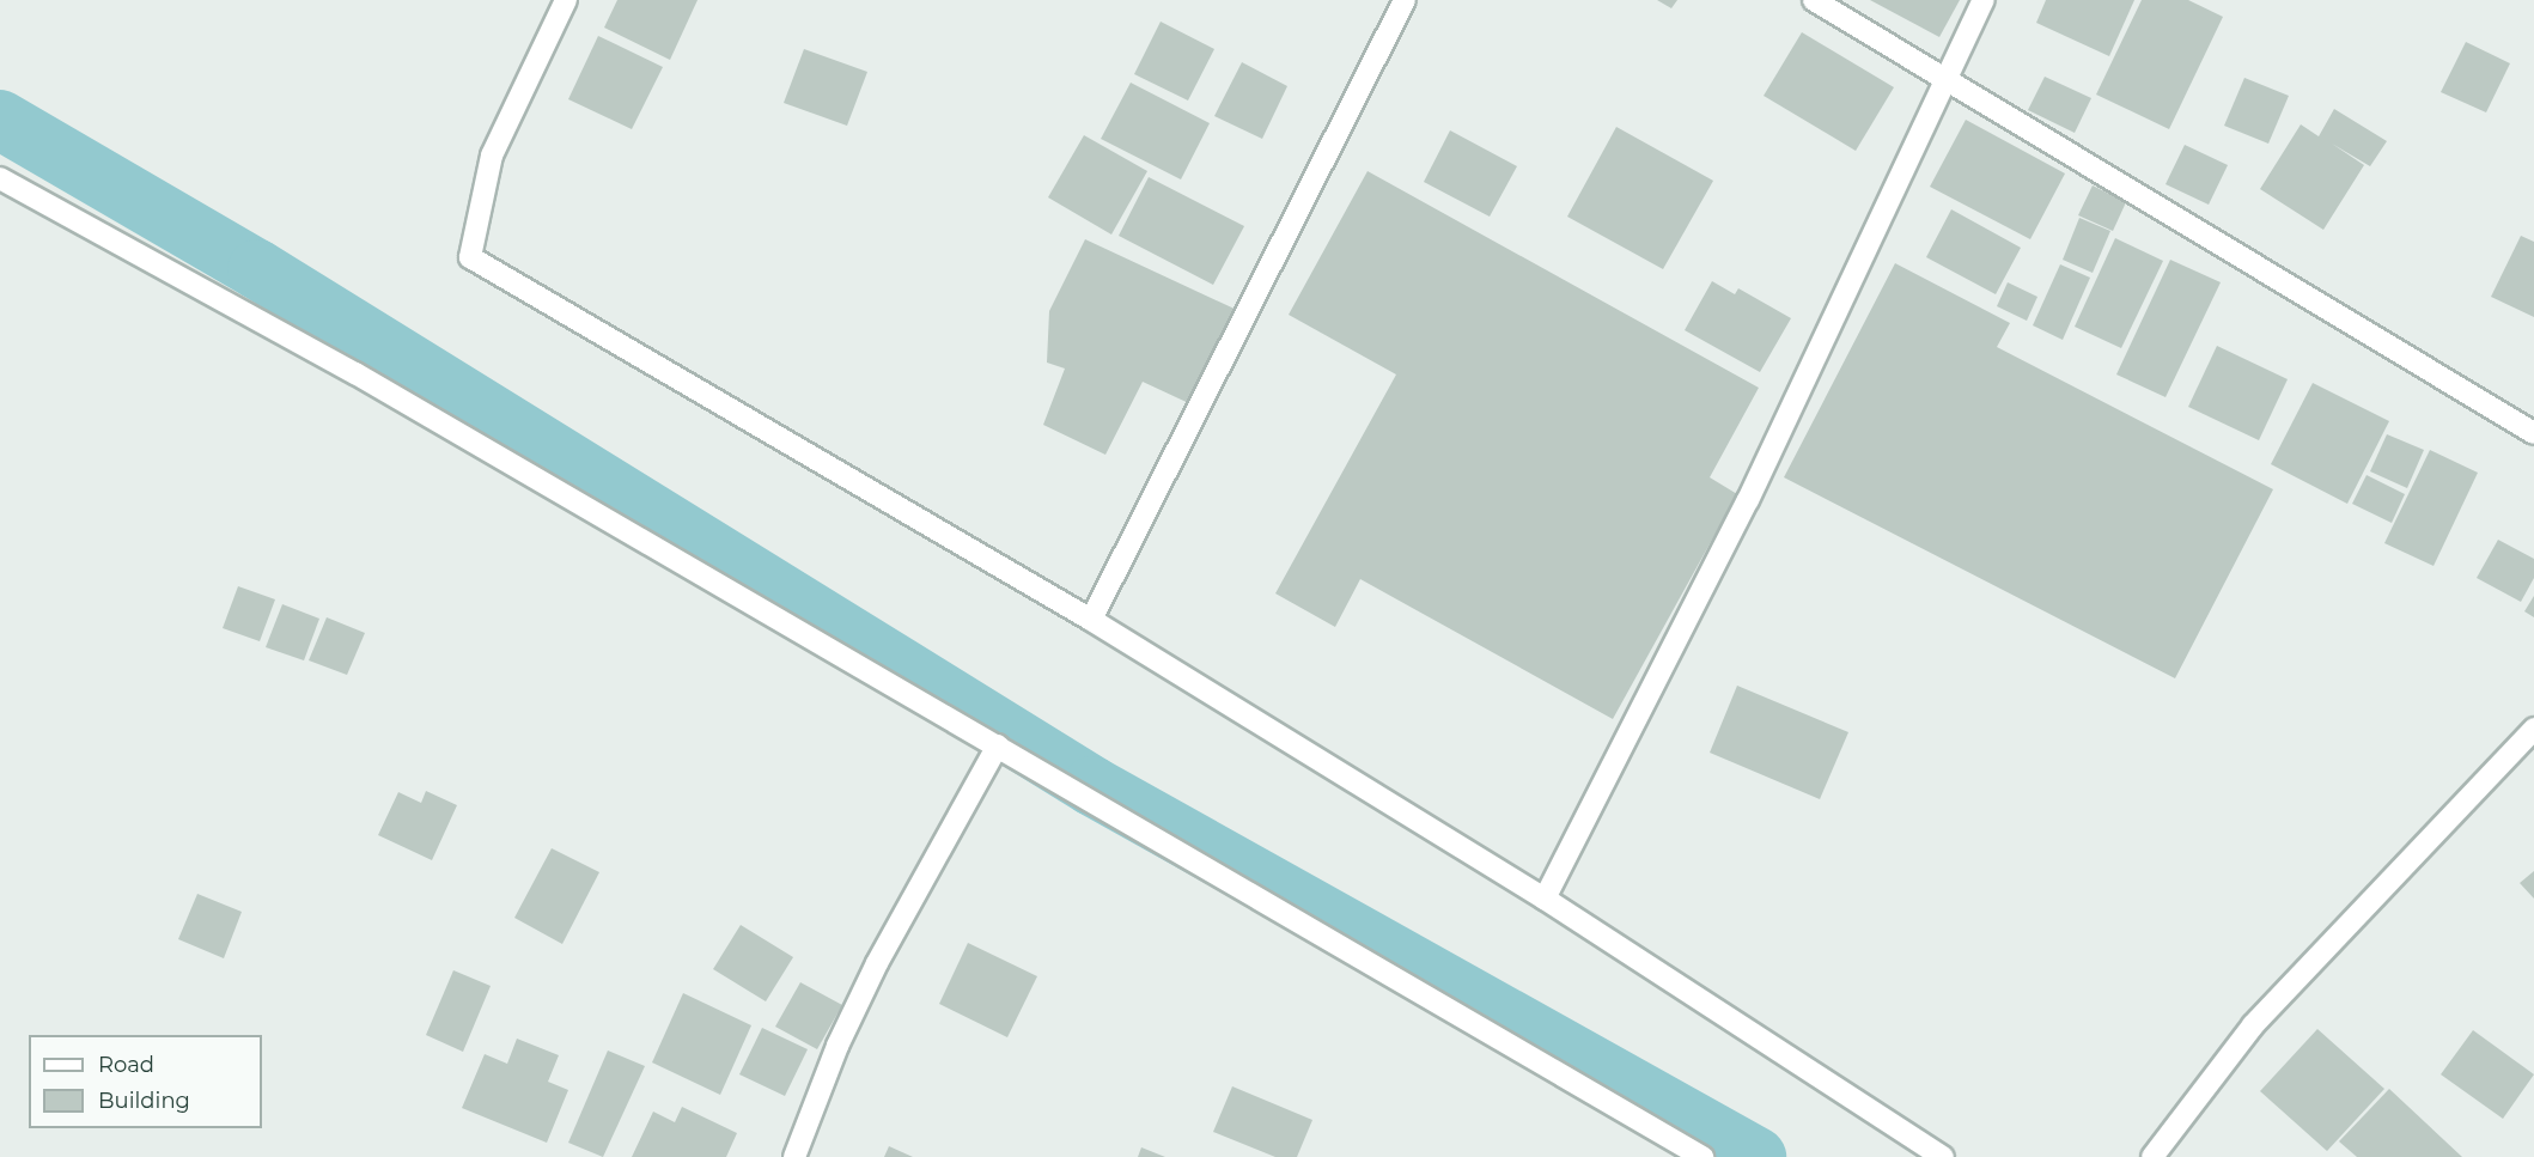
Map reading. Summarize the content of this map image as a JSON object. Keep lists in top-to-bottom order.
{
  "legend": ["Road", "Building"]
}
